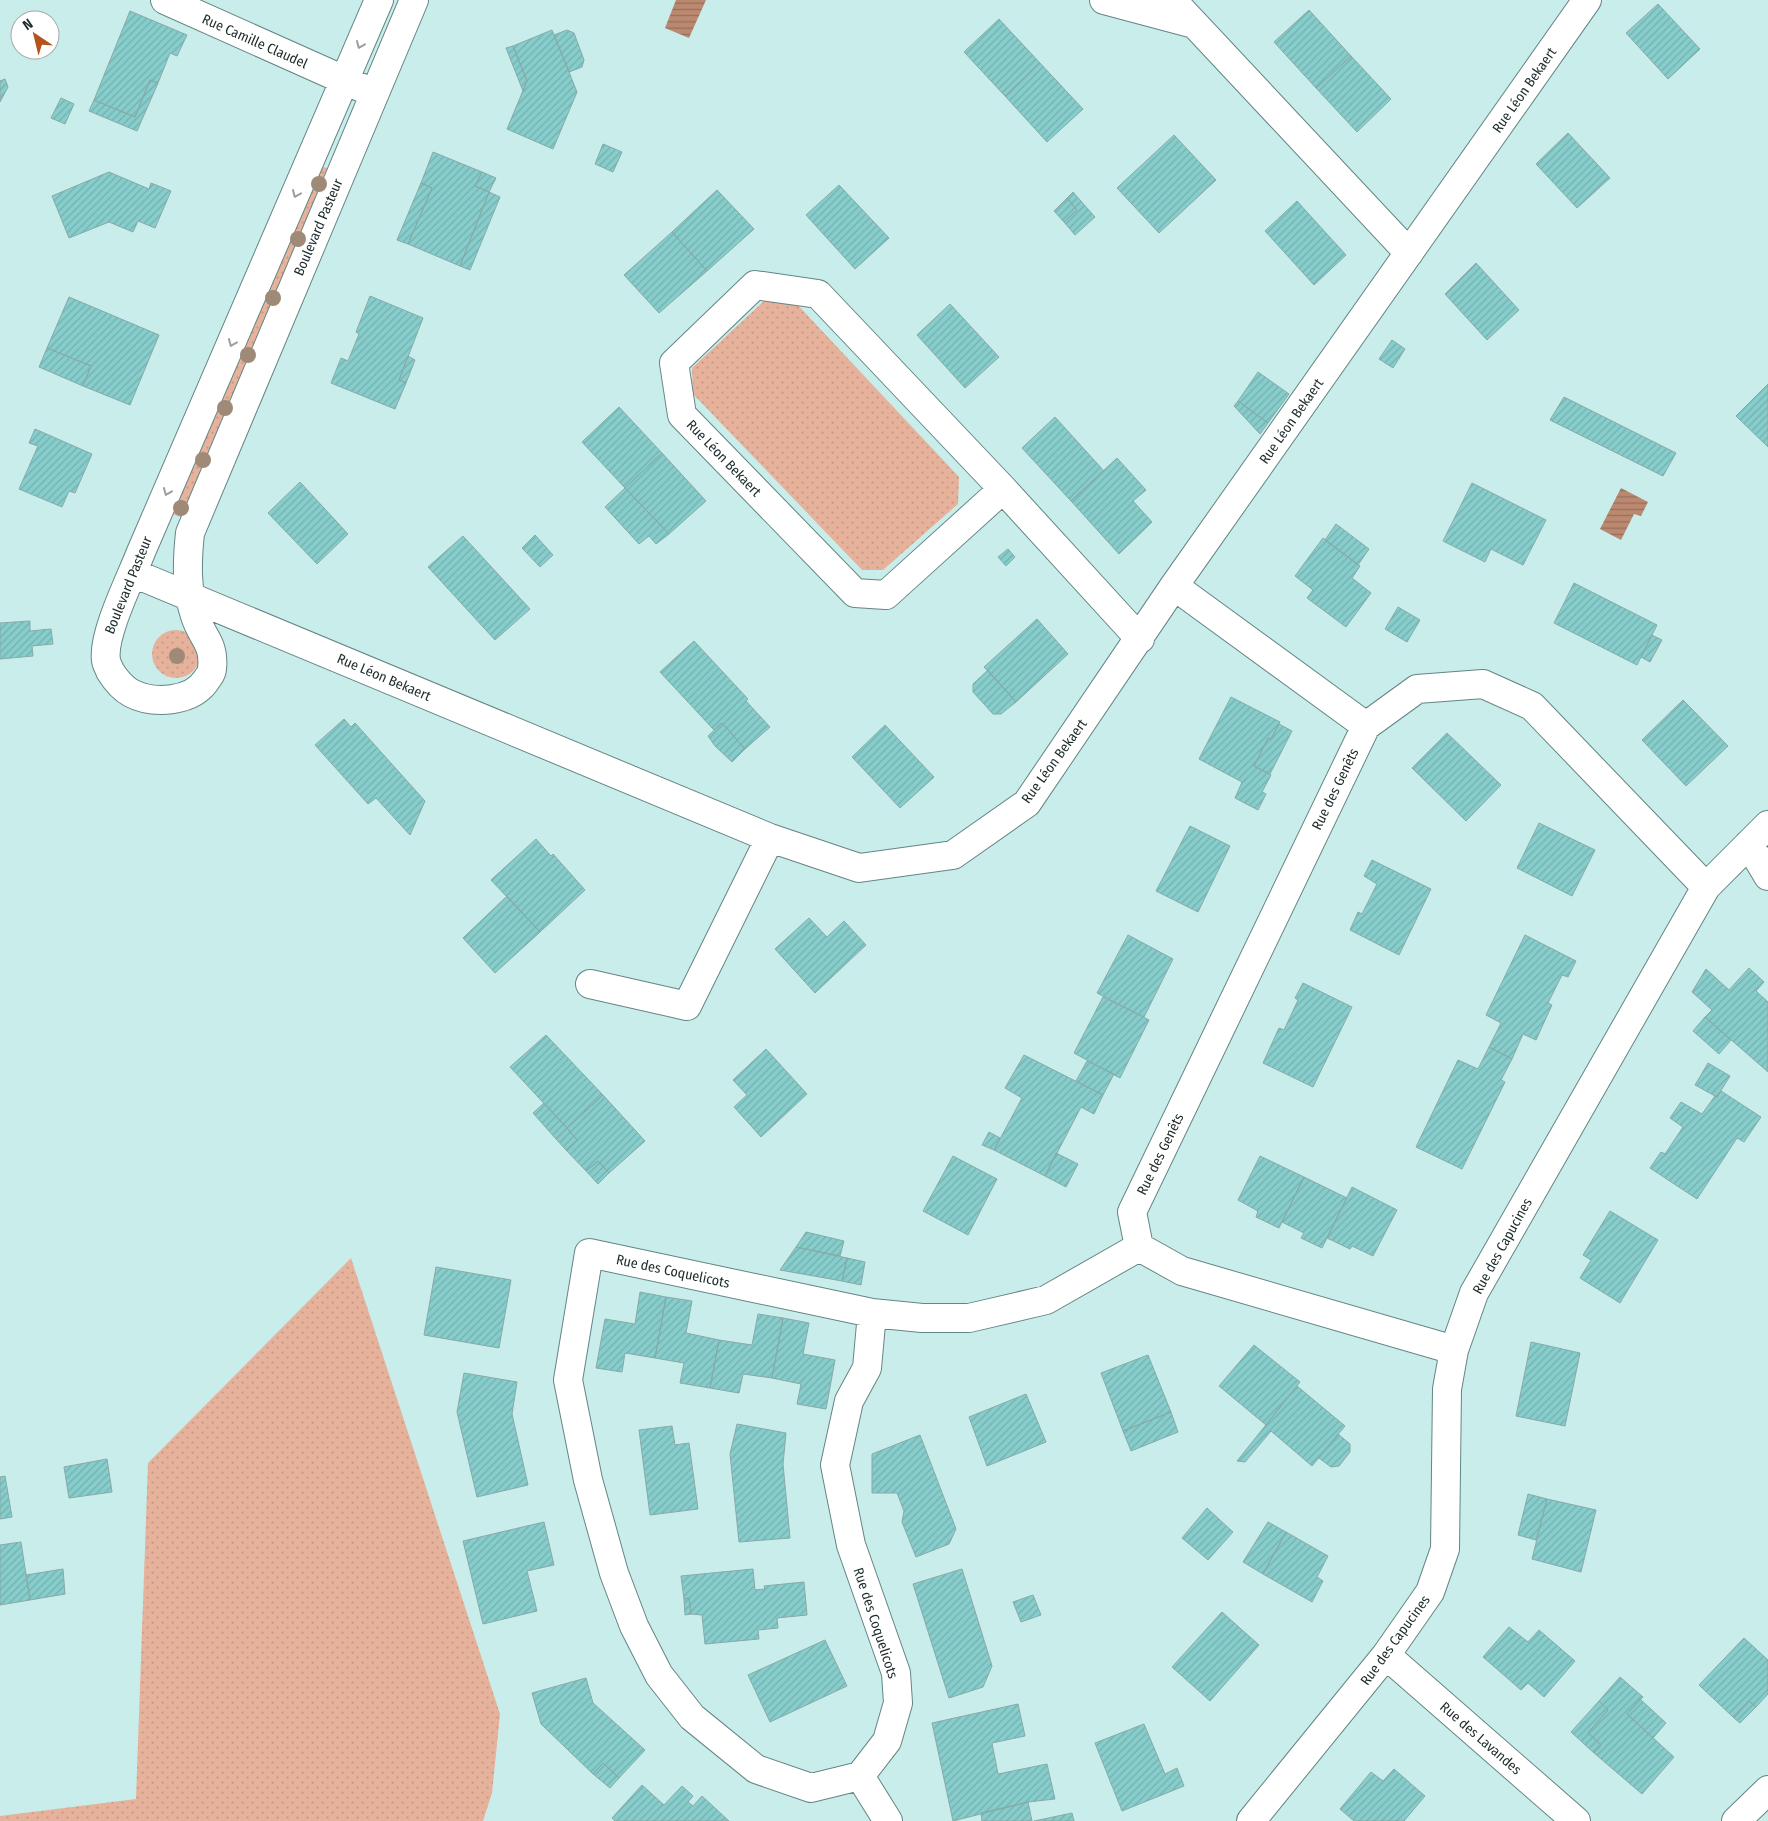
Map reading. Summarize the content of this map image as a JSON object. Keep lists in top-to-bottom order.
{
  "streets": {
    "street": [
      "Rue Camille Claudel",
      "Rue Léon Bekaert",
      "Boulevard Pasteur",
      "Rue des Genêts",
      "Rue des Capucines",
      "Rue des Coquelicots",
      "Rue des Lavandes"
    ]
  },
  "crossings": [
    ["Rue Camille Claudel", "Boulevard Pasteur"],
    ["Rue Léon Bekaert", "Boulevard Pasteur"],
    ["Rue des Genêts", "Rue des Capucines"],
    ["Rue des Capucines", "Rue des Lavandes"]
  ],
  "north": "top left"
}
